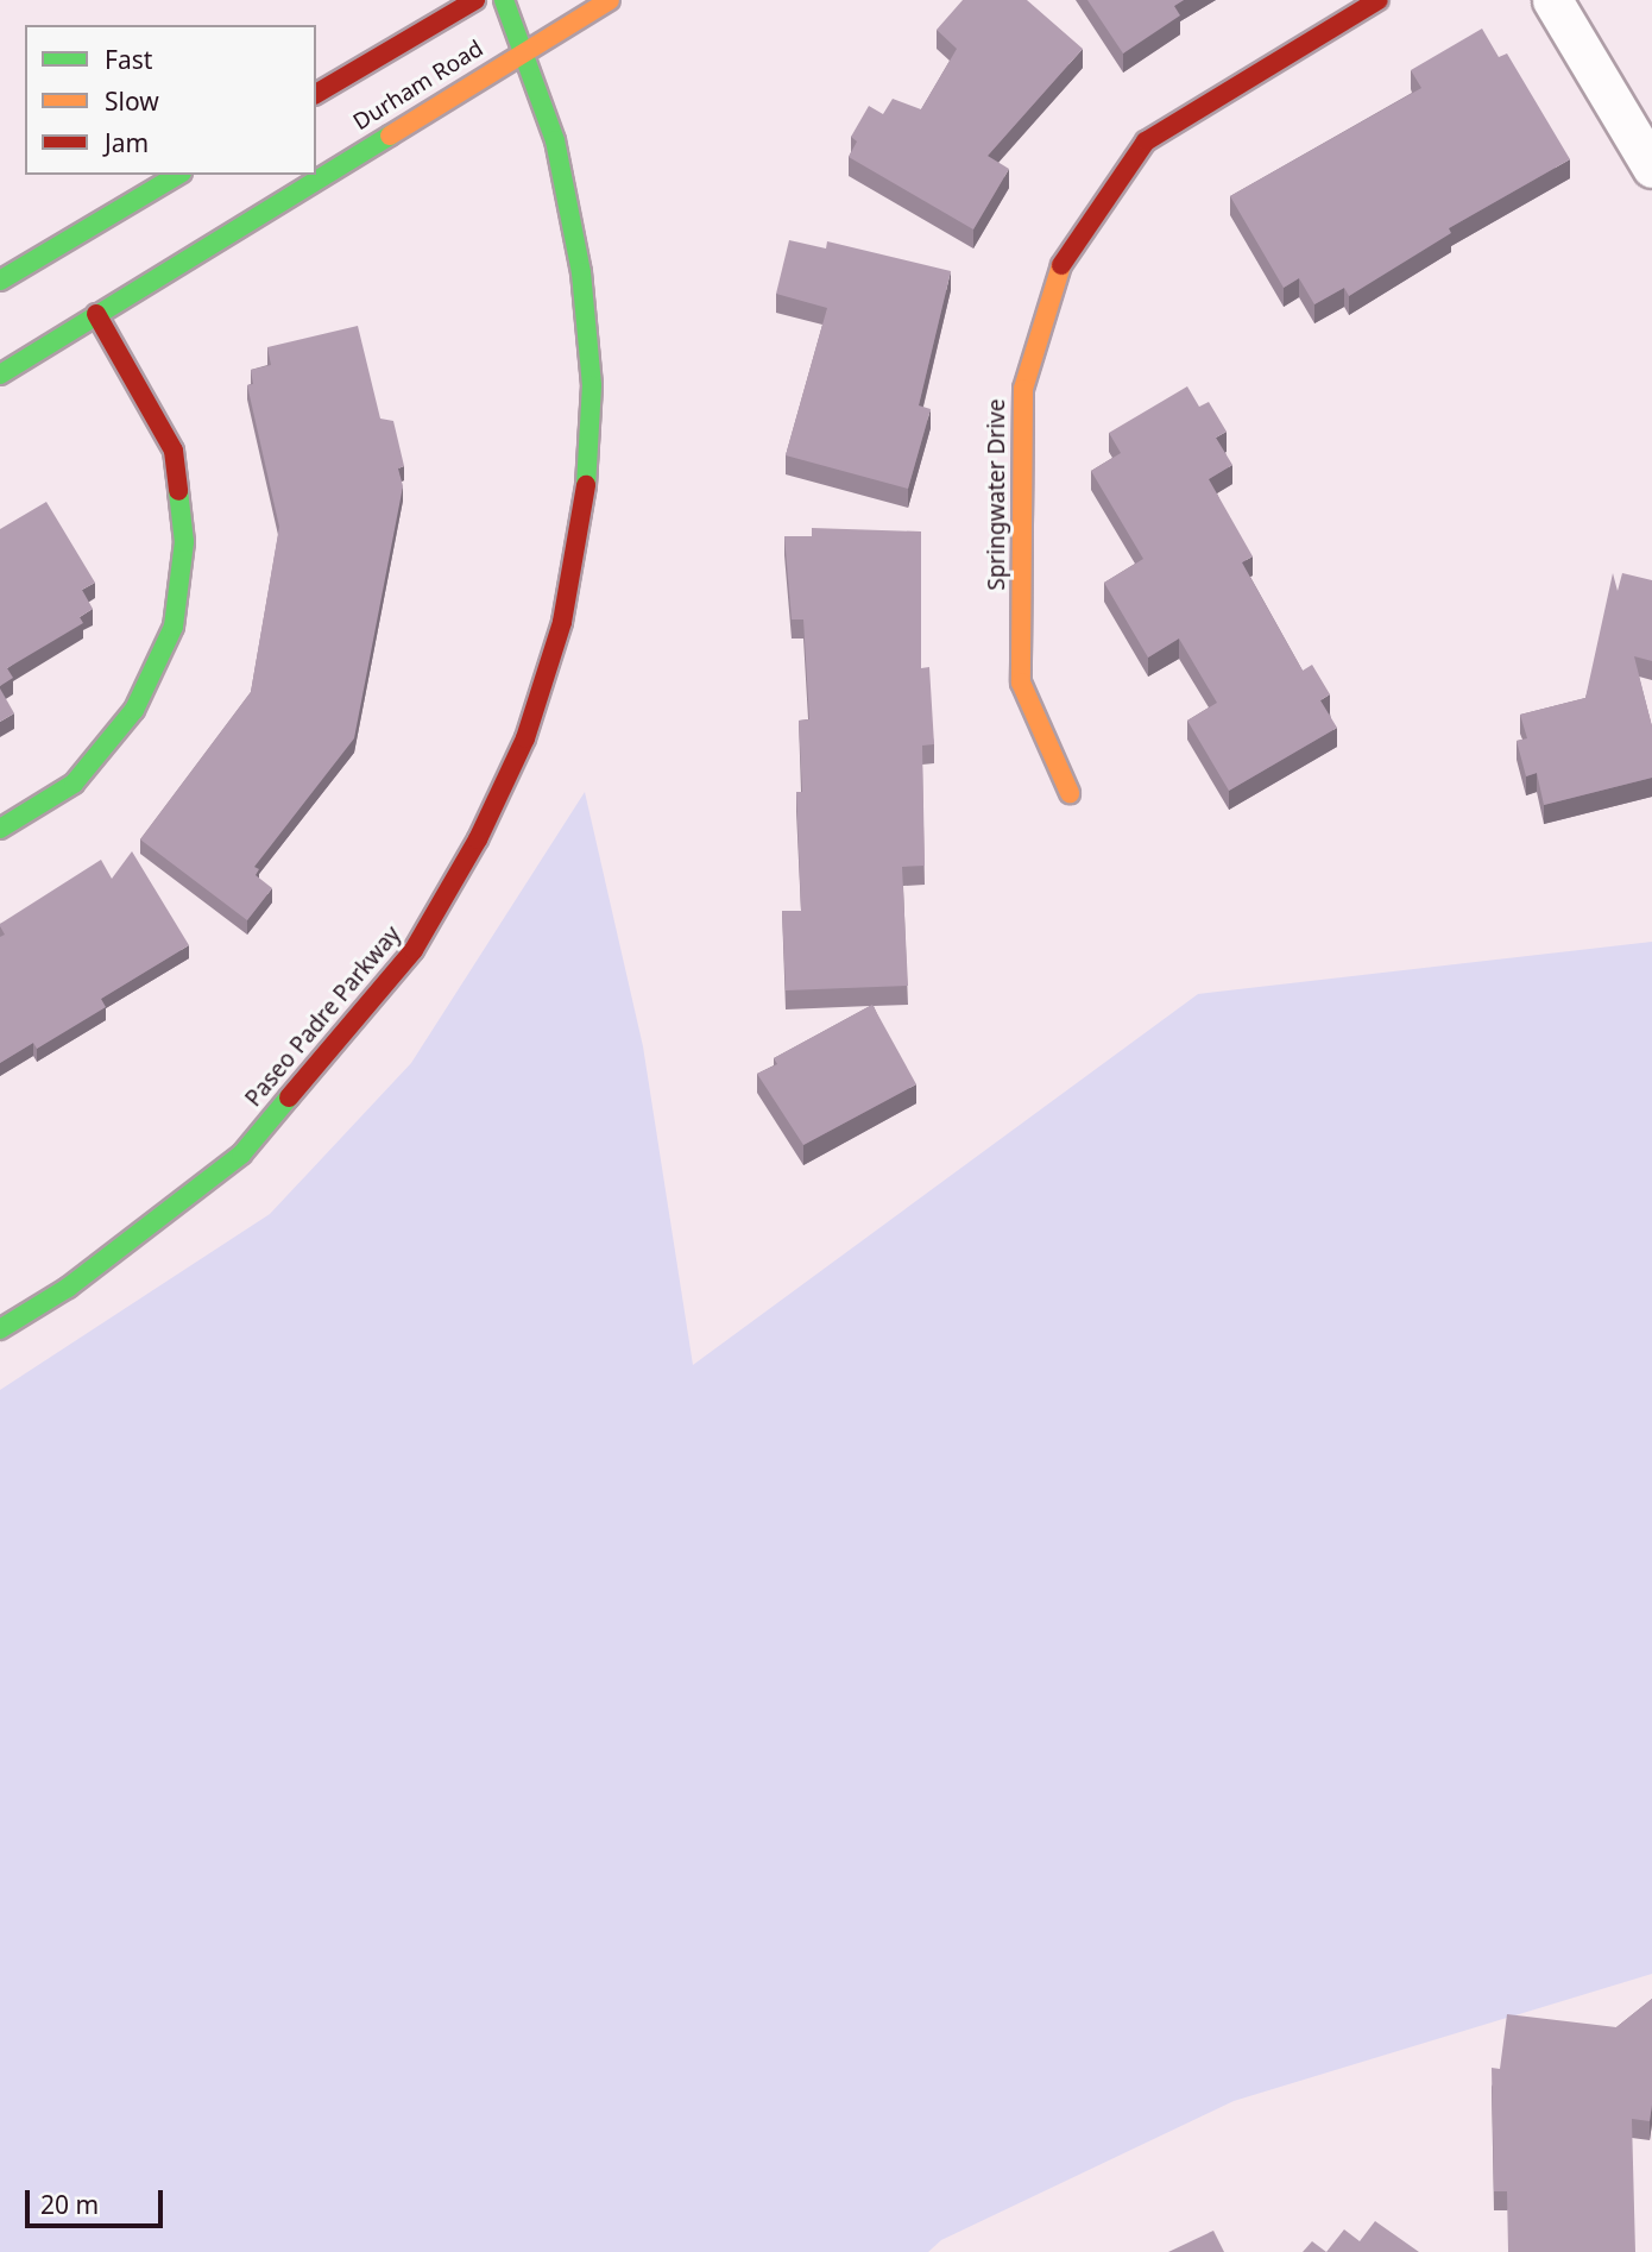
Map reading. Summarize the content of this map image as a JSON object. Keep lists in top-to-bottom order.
{
  "streets": {
    "main road": ["Durham Road", "Springwater Drive", "Paseo Padre Parkway"]
  },
  "crossings": [
    ["Durham Road", "Paseo Padre Parkway"]
  ],
  "legend": ["Fast", "Slow", "Jam"],
  "scale_bar": "20 m"
}
